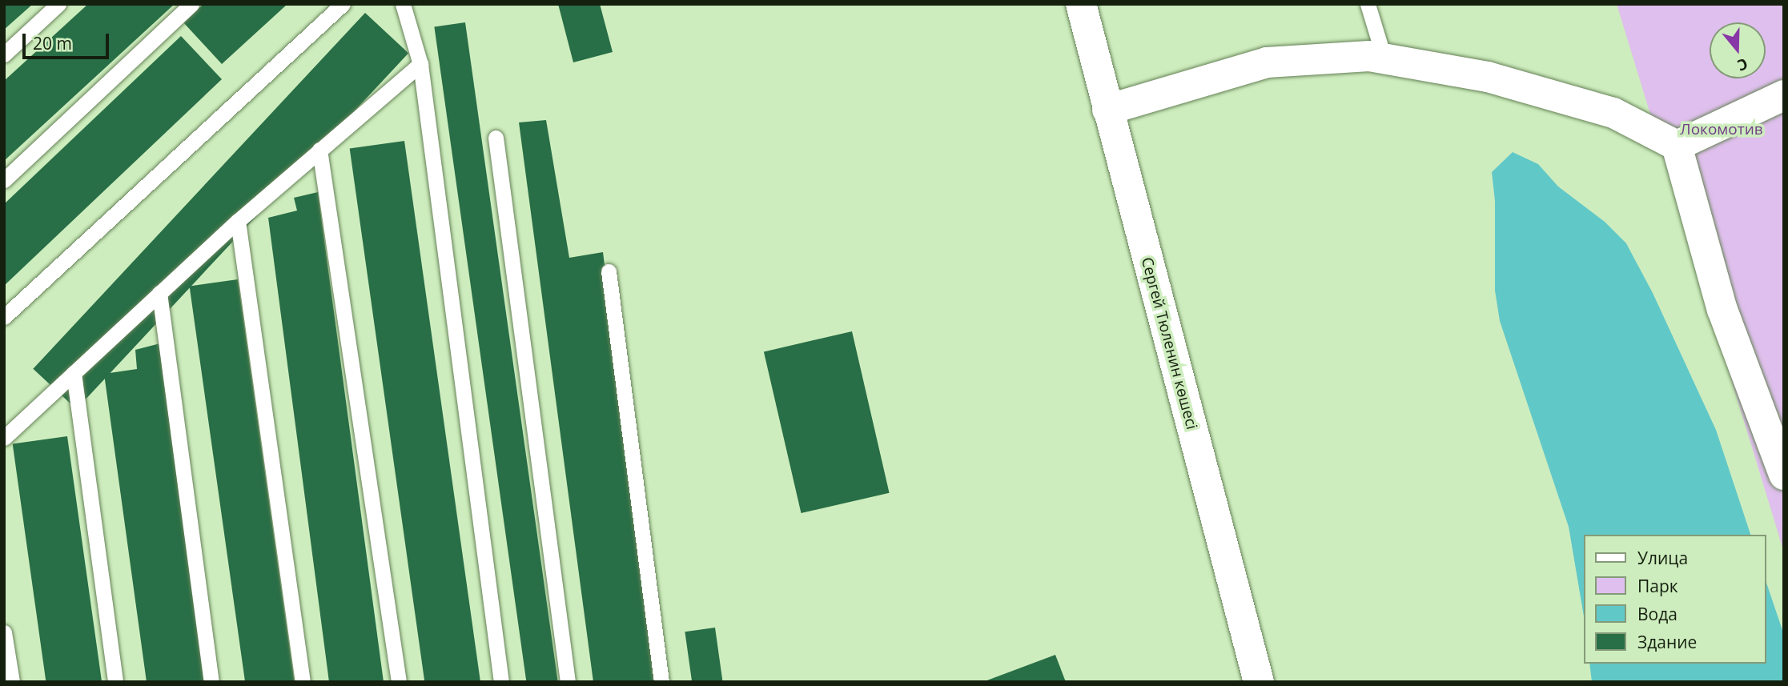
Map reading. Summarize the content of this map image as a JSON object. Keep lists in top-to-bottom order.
{
  "streets": {
    "street": ["Сергей Тюленин көшесі"]
  },
  "parks": ["Локомотив"],
  "legend": [
    "Улица",
    "Парк",
    "Вода",
    "Здание"
  ],
  "scale_bar": "20 m",
  "north": "bottom"
}
